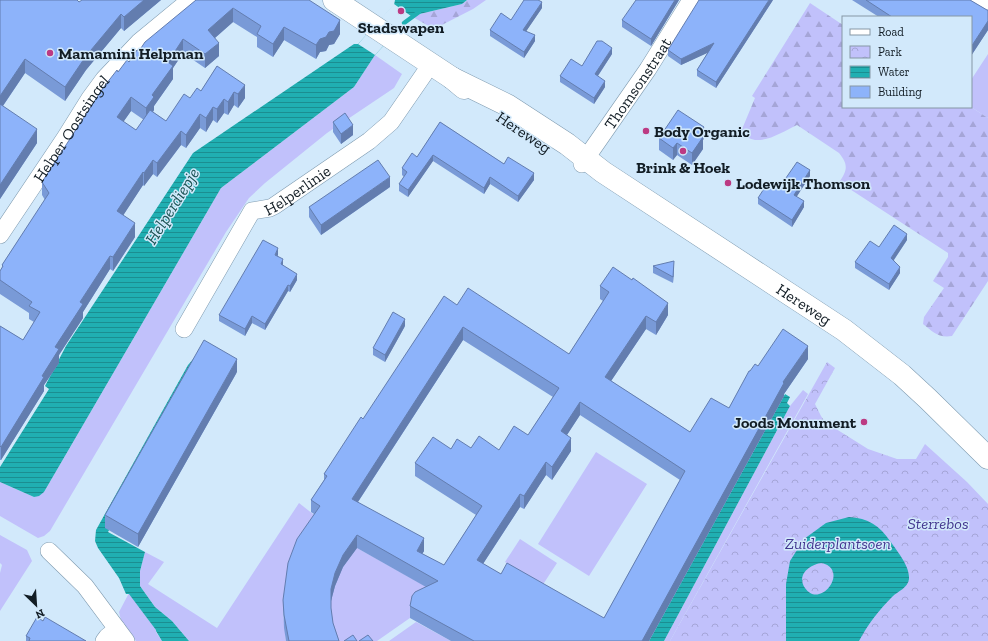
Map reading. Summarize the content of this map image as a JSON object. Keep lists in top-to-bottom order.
{
  "streets": {
    "main road": ["Hereweg"],
    "street": ["Thomsonstraat", "Helper Oostsingel", "Helperlinie"]
  },
  "crossings": [
    ["Thomsonstraat", "Hereweg"],
    ["Hereweg", "Helperlinie"]
  ],
  "water": ["Helperdiepje"],
  "parks": ["Sterrebos", "Zuiderplantsoen"],
  "places": [
    "Stadswapen",
    "Mamamini Helpman",
    "Body Organic",
    "Brink & Hoek",
    "Lodewijk Thomson",
    "Joods Monument"
  ],
  "legend": [
    "Road",
    "Park",
    "Water",
    "Building"
  ],
  "north": "bottom right"
}
